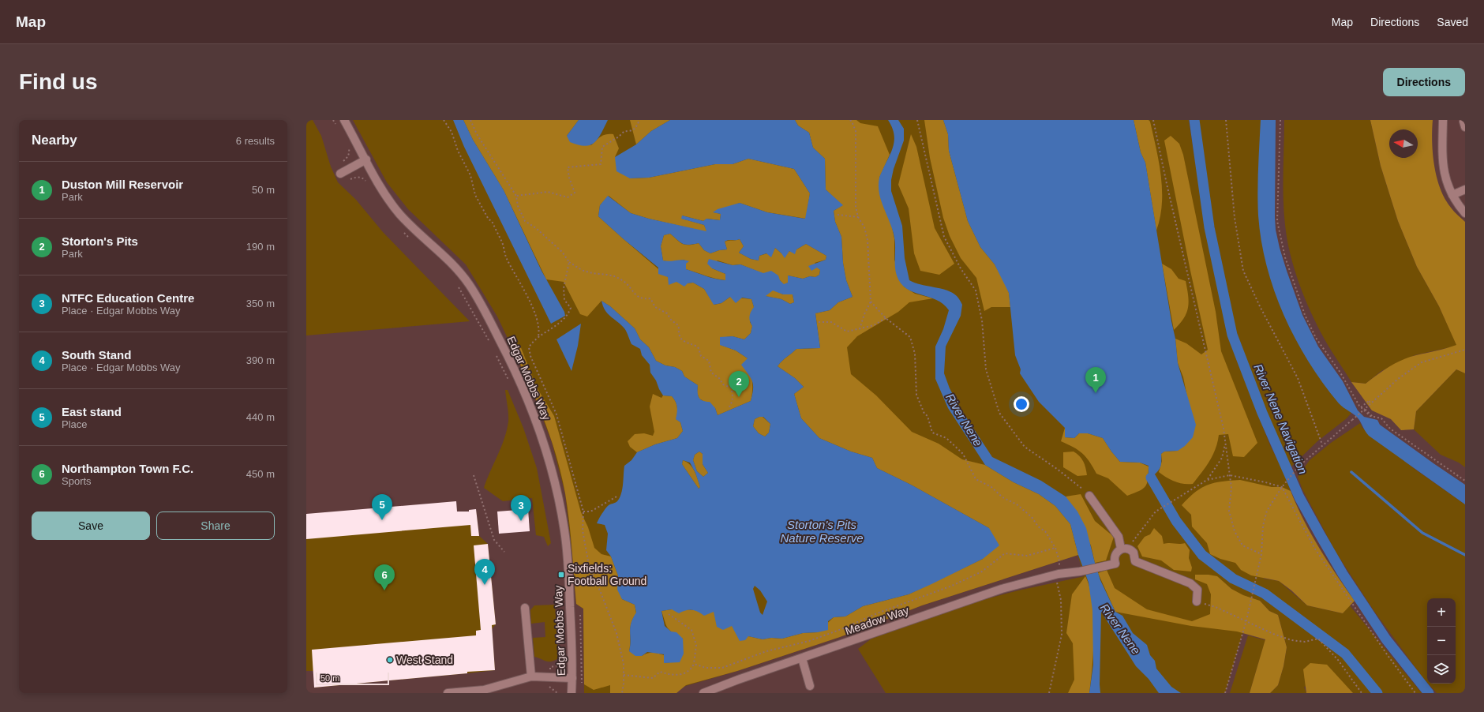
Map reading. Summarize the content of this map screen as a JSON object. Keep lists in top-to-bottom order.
{
  "streets": {
    "street": ["Edgar Mobbs Way", "Meadow Way"]
  },
  "water": ["River Nene Navigation", "River Nene", "Storton's Pits Nature Reserve"],
  "places": {
    "transit": ["Sixfields: Football Ground"],
    "other": ["West Stand"]
  },
  "scale_bar": "50 m",
  "north": "left",
  "page": {
    "header": "Map",
    "nav": ["Map", "Directions", "Saved"],
    "buttons": [
      "Directions",
      ["Save", "Share"]
    ],
    "title": "Find us",
    "heading": ["Nearby", "6 results"],
    "list": [
      {
        "mark": "1",
        "name": "Duston Mill Reservoir",
        "note": "Park",
        "value": "50 m"
      },
      {
        "mark": "2",
        "name": "Storton's Pits",
        "note": "Park",
        "value": "190 m"
      },
      {
        "mark": "3",
        "name": "NTFC Education Centre",
        "note": "Place · Edgar Mobbs Way",
        "value": "350 m"
      },
      {
        "mark": "4",
        "name": "South Stand",
        "note": "Place · Edgar Mobbs Way",
        "value": "390 m"
      },
      {
        "mark": "5",
        "name": "East stand",
        "note": "Place",
        "value": "440 m"
      },
      {
        "mark": "6",
        "name": "Northampton Town F.C.",
        "note": "Sports",
        "value": "450 m"
      }
    ],
    "pins": [
      "1",
      "2",
      "5",
      "3",
      "4",
      "6"
    ],
    "map_buttons": ["+", "−"],
    "scale": "50 m"
  }
}
